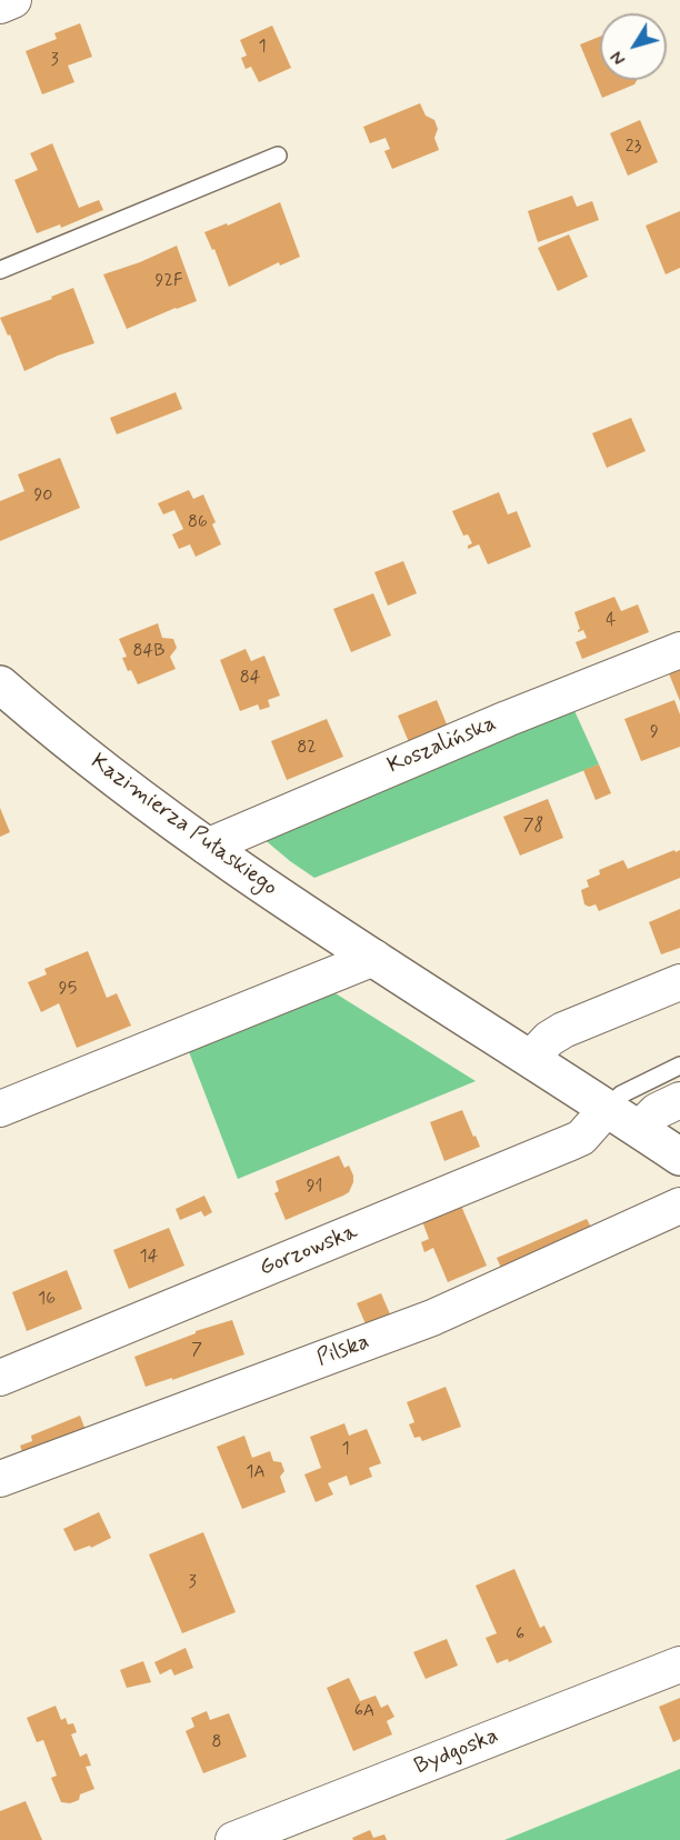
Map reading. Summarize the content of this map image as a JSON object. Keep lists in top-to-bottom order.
{
  "streets": {
    "main road": ["Kazimierza Pułaskiego"],
    "street": [
      "Koszalińska",
      "Gorzowska",
      "Pilska",
      "Bydgoska"
    ]
  },
  "crossings": [
    ["Koszalińska", "Kazimierza Pułaskiego"],
    ["Kazimierza Pułaskiego", "Gorzowska"]
  ],
  "house_numbers": [
    "1",
    "3",
    "23",
    "92F",
    "90",
    "86",
    "4",
    "84B",
    "84",
    "9",
    "82",
    "78",
    "95",
    "91",
    "14",
    "16",
    "7",
    "1",
    "1A",
    "3",
    "6",
    "6A",
    "8"
  ],
  "north": "bottom left"
}
